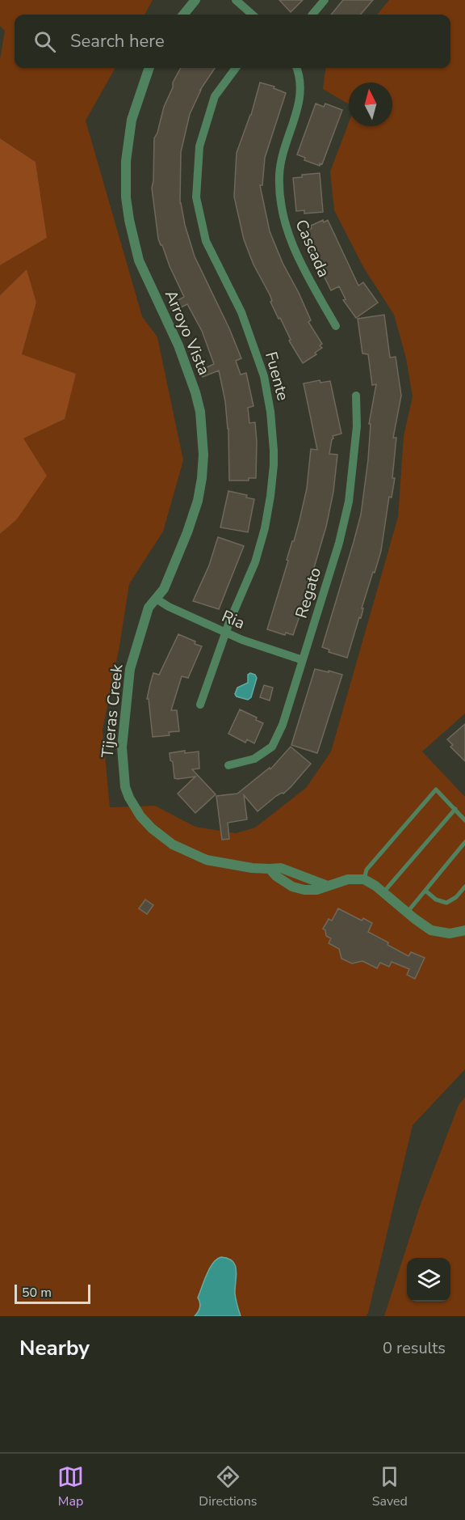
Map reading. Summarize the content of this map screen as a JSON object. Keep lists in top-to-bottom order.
{
  "streets": {
    "street": [
      "Cascada",
      "Arroyo Vista",
      "Fuente",
      "Regato",
      "Ria",
      "Tijeras Creek"
    ]
  },
  "crossings": [
    ["Arroyo Vista", "Ria"],
    ["Arroyo Vista", "Tijeras Creek"],
    ["Fuente", "Ria"],
    ["Regato", "Ria"]
  ],
  "scale_bar": "50 m",
  "north": "top",
  "page": {
    "search": "Search here",
    "scale": "50 m",
    "heading": ["Nearby", "0 results"],
    "nav": ["Map", "Directions", "Saved"]
  }
}
